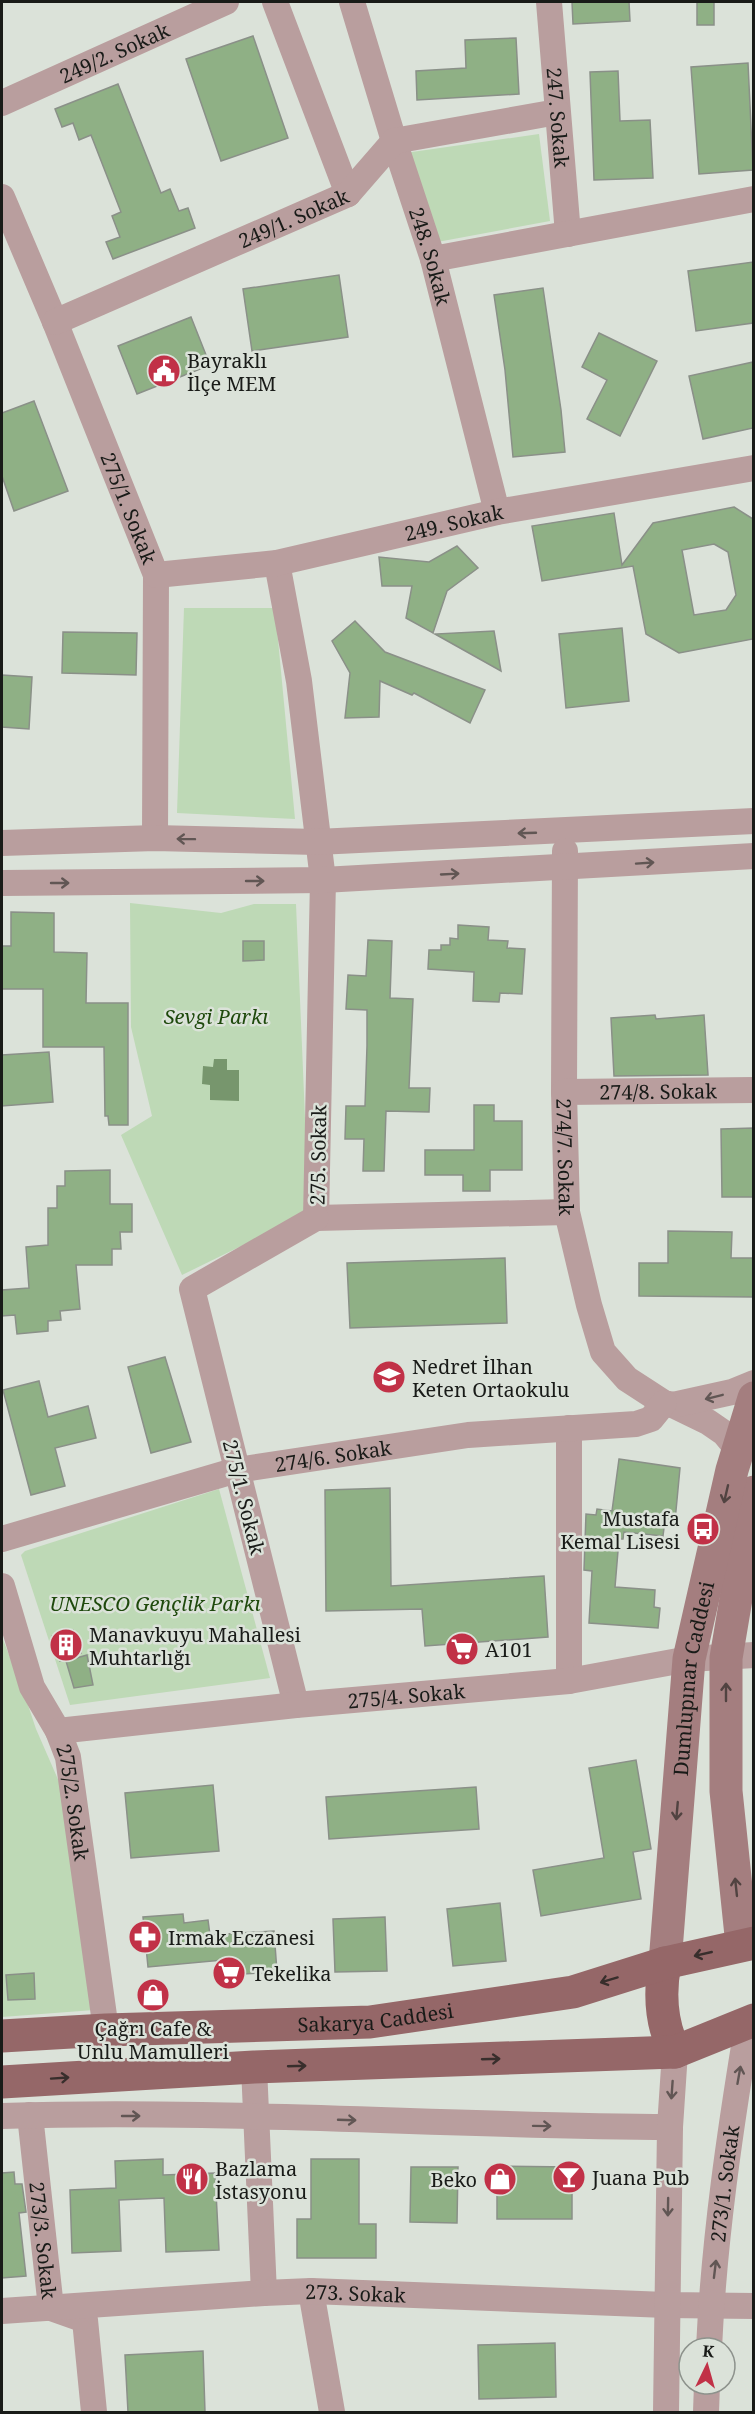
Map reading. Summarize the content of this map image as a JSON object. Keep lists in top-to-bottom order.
{
  "streets": {
    "main road": ["Dumlupınar Caddesi", "Sakarya Caddesi"],
    "street": [
      "249/2. Sokak",
      "247. Sokak",
      "249/1. Sokak",
      "248. Sokak",
      "275/1. Sokak",
      "249. Sokak",
      "274/8. Sokak",
      "275. Sokak",
      "274/7. Sokak",
      "274/6. Sokak",
      "275/4. Sokak",
      "275/2. Sokak",
      "273/1. Sokak",
      "273/3. Sokak",
      "273. Sokak"
    ]
  },
  "crossings": [
    ["249/1. Sokak", "248. Sokak"],
    ["249/1. Sokak", "275/1. Sokak"],
    ["248. Sokak", "249. Sokak"],
    ["275/1. Sokak", "249. Sokak"],
    ["275/1. Sokak", "275. Sokak"],
    ["275/1. Sokak", "274/6. Sokak"],
    ["275/1. Sokak", "275/4. Sokak"],
    ["249. Sokak", "275. Sokak"],
    ["274/8. Sokak", "274/7. Sokak"],
    ["275. Sokak", "274/7. Sokak"],
    ["274/7. Sokak", "274/6. Sokak"],
    ["274/7. Sokak", "Dumlupınar Caddesi"],
    ["Dumlupınar Caddesi", "275/4. Sokak"],
    ["Dumlupınar Caddesi", "Sakarya Caddesi"],
    ["275/4. Sokak", "275/2. Sokak"],
    ["275/2. Sokak", "Sakarya Caddesi"],
    ["273/1. Sokak", "273. Sokak"],
    ["273/3. Sokak", "273. Sokak"]
  ],
  "parks": ["Sevgi Parkı", "UNESCO Gençlik Parkı"],
  "places": {
    "public building": ["Bayraklı İlçe MEM"],
    "school or university": ["Nedret İlhan Keten Ortaokulu"],
    "bus stop": ["Mustafa Kemal Lisesi"],
    "building": ["Manavkuyu Mahallesi Muhtarlığı"],
    "supermarket": ["A101", "Tekelika"],
    "pharmacy": ["Irmak Eczanesi"],
    "shop": ["Çağrı Cafe & Unlu Mamulleri", "Beko"],
    "bar": ["Juana Pub"],
    "restaurant": ["Bazlama İstasyonu"]
  },
  "north": "top"
}
